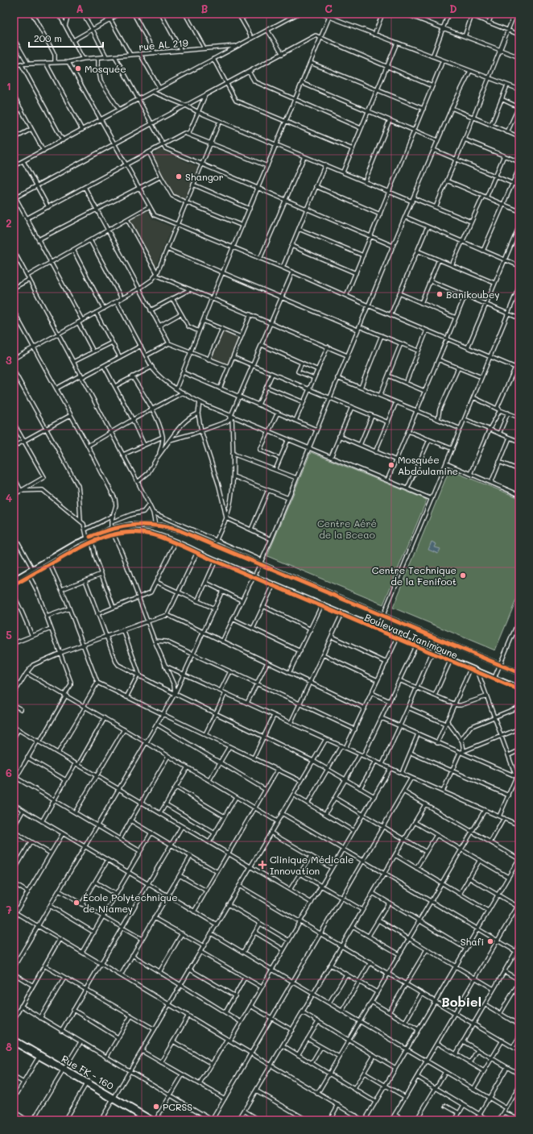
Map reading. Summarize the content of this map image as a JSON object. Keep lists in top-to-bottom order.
{
  "streets": {
    "main road": ["Boulevard Tanimoune", "Rue FK - 160"],
    "street": ["rue AL 219"]
  },
  "districts": ["Bobiel"],
  "parks": ["Centre Aéré de la Bceao"],
  "places": {
    "other": [
      "Mosquée",
      "Shangor",
      "Banikoubey",
      "Mosquée Abdoulamine",
      "Centre Technique de la Fenifoot",
      "École Polytechnique de Niamey",
      "Shafi",
      "PCRSS"
    ],
    "health": ["Clinique Médicale Innovation"]
  },
  "scale_bar": "200 m",
  "grid": {
    "columns": [
      "A",
      "B",
      "C",
      "D"
    ],
    "rows": [
      "1",
      "2",
      "3",
      "4",
      "5",
      "6",
      "7",
      "8"
    ]
  }
}
